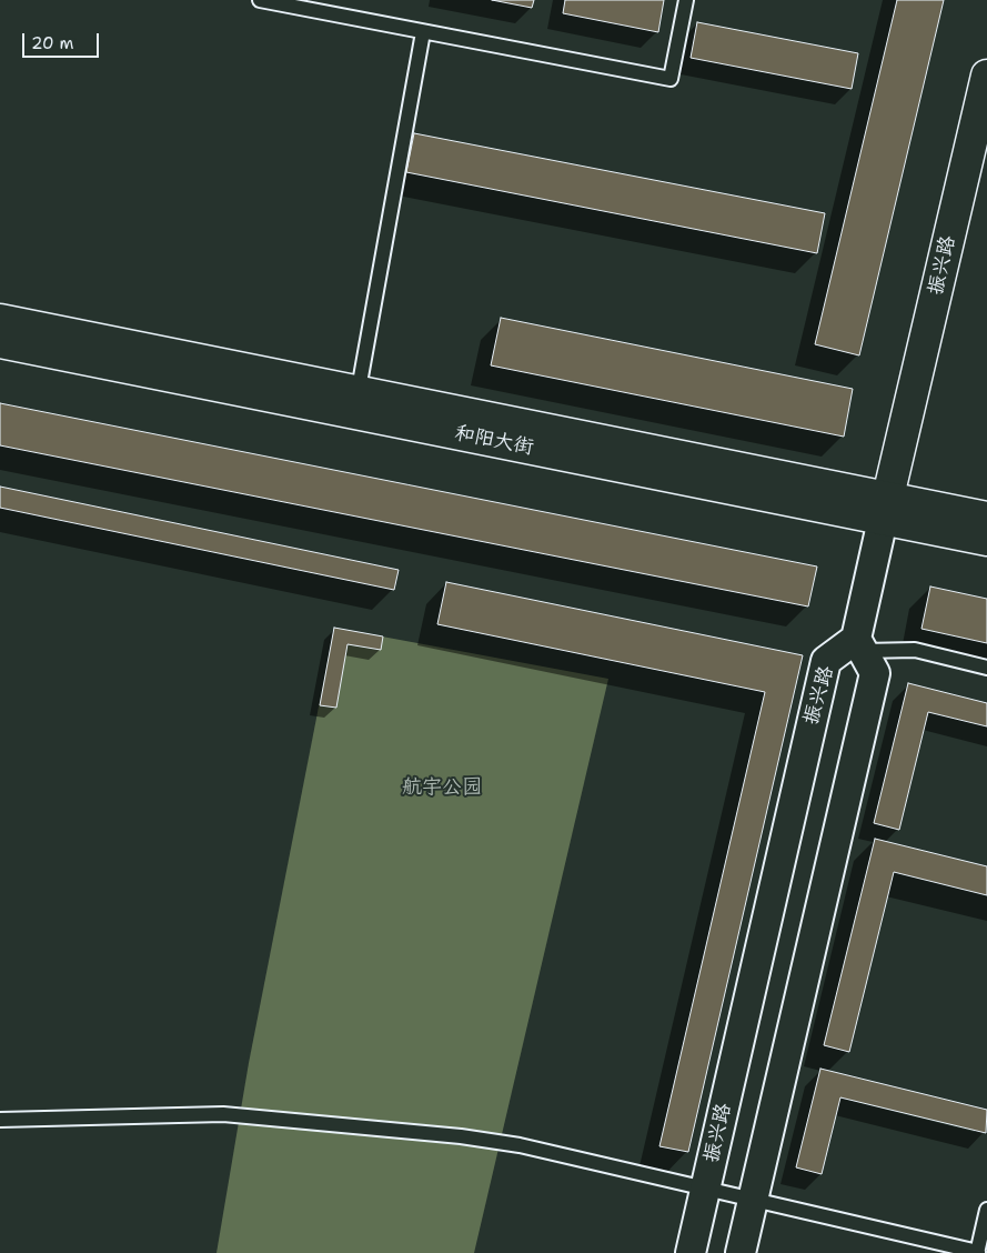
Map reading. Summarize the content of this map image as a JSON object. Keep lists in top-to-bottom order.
{
  "streets": {
    "main road": ["振兴路", "和阳大街"]
  },
  "crossings": [
    ["振兴路", "和阳大街"]
  ],
  "parks": ["航宇公园"],
  "scale_bar": "20 m"
}
